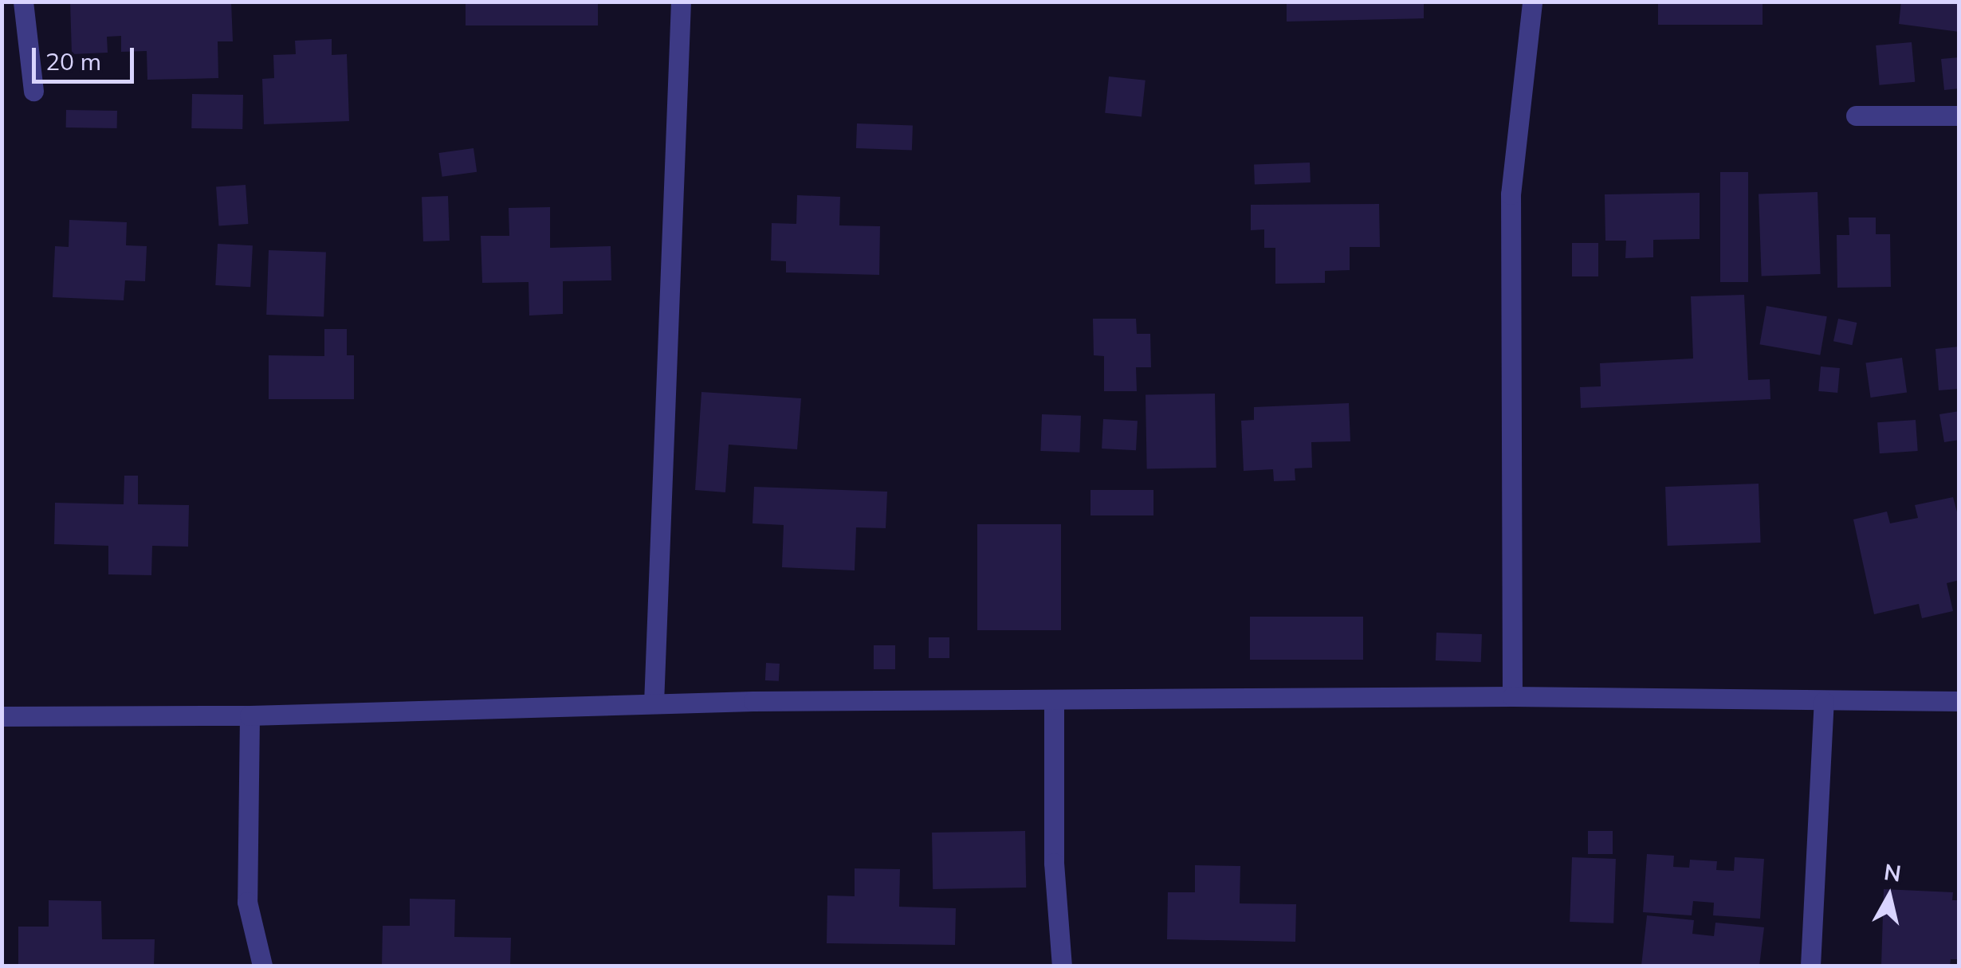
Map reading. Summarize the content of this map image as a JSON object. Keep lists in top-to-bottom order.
{
  "scale_bar": "20 m",
  "north": "top"
}
